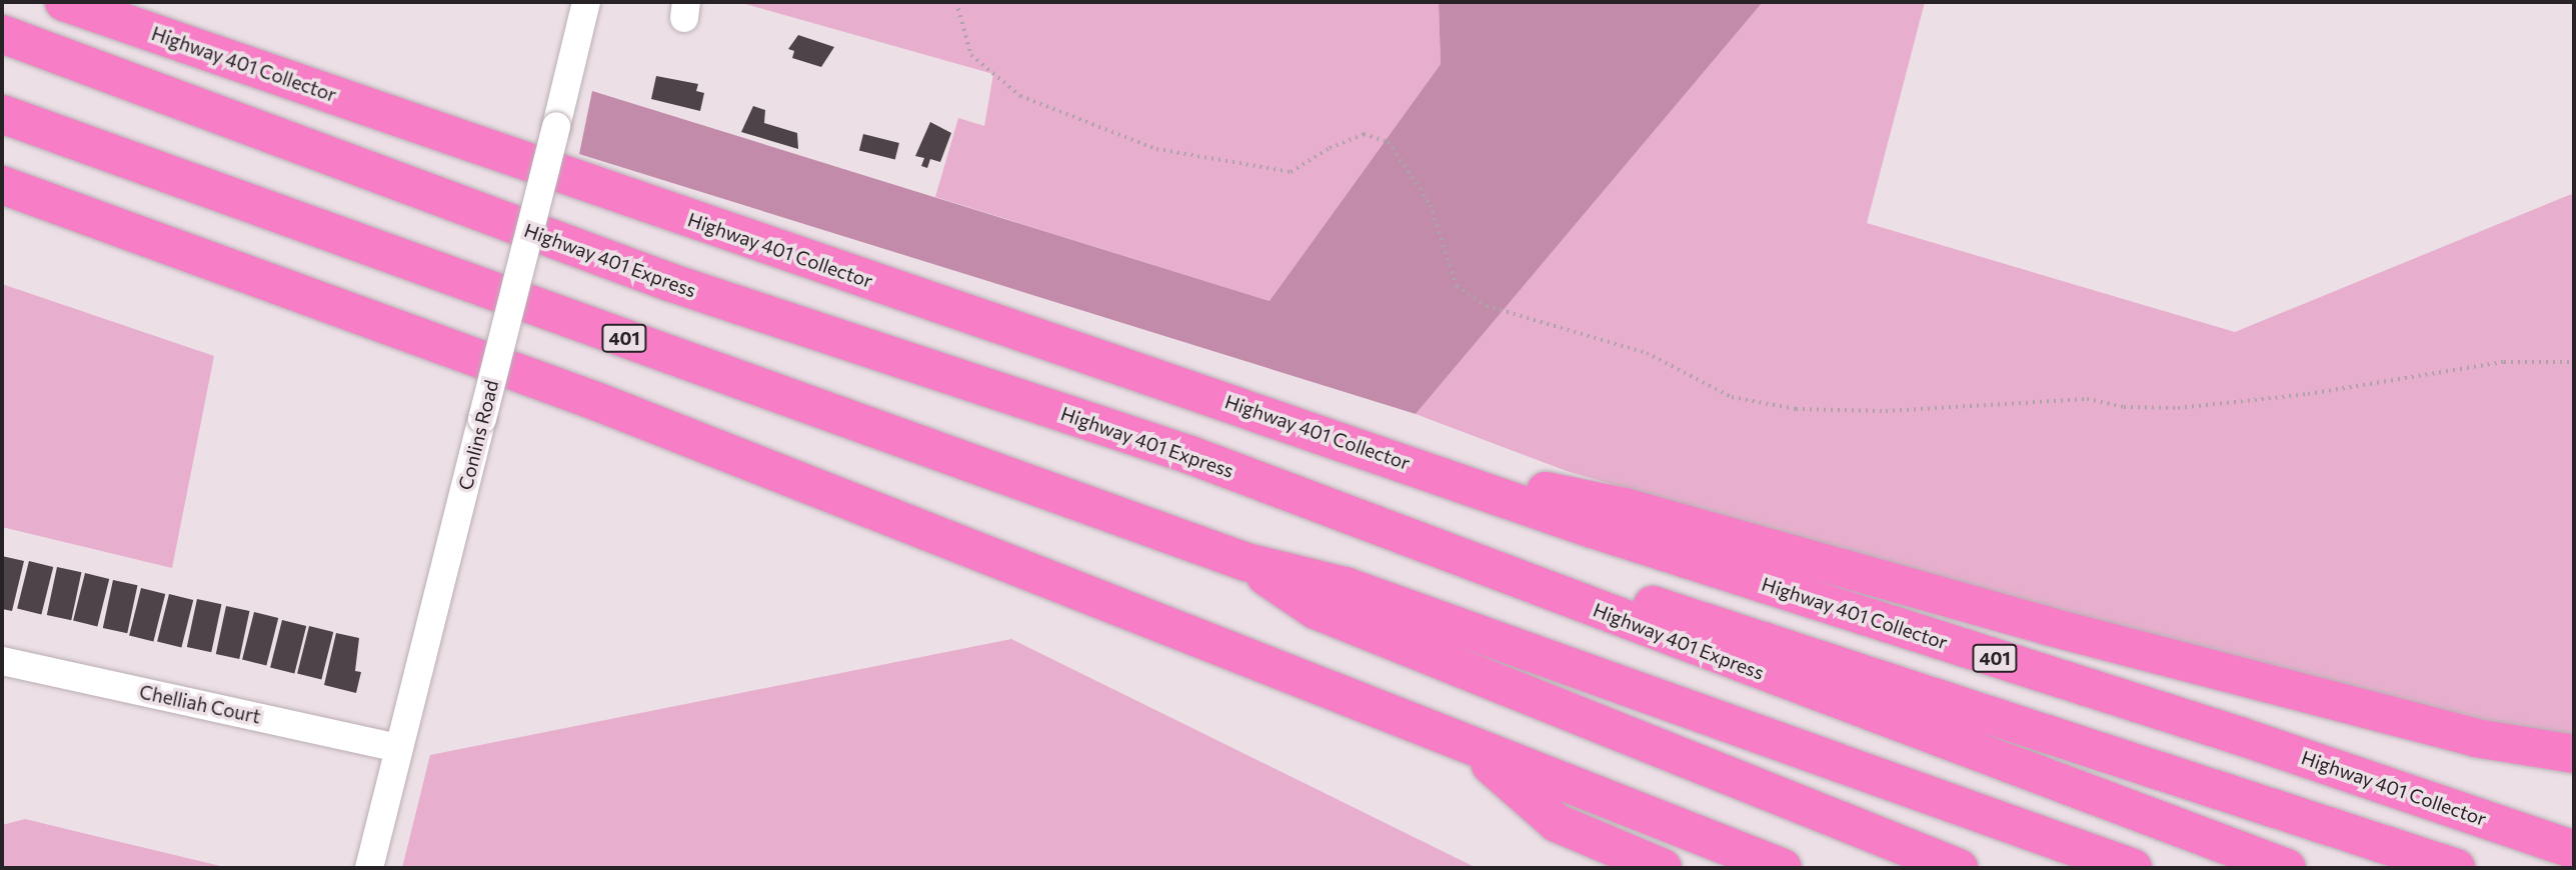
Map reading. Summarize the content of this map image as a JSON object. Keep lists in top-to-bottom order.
{
  "streets": {
    "highway": ["Highway 401 Collector", "Highway 401 Express", "401"],
    "street": ["Conlins Road", "Chelliah Court"]
  },
  "crossings": [
    ["Conlins Road", "Chelliah Court"]
  ]
}
